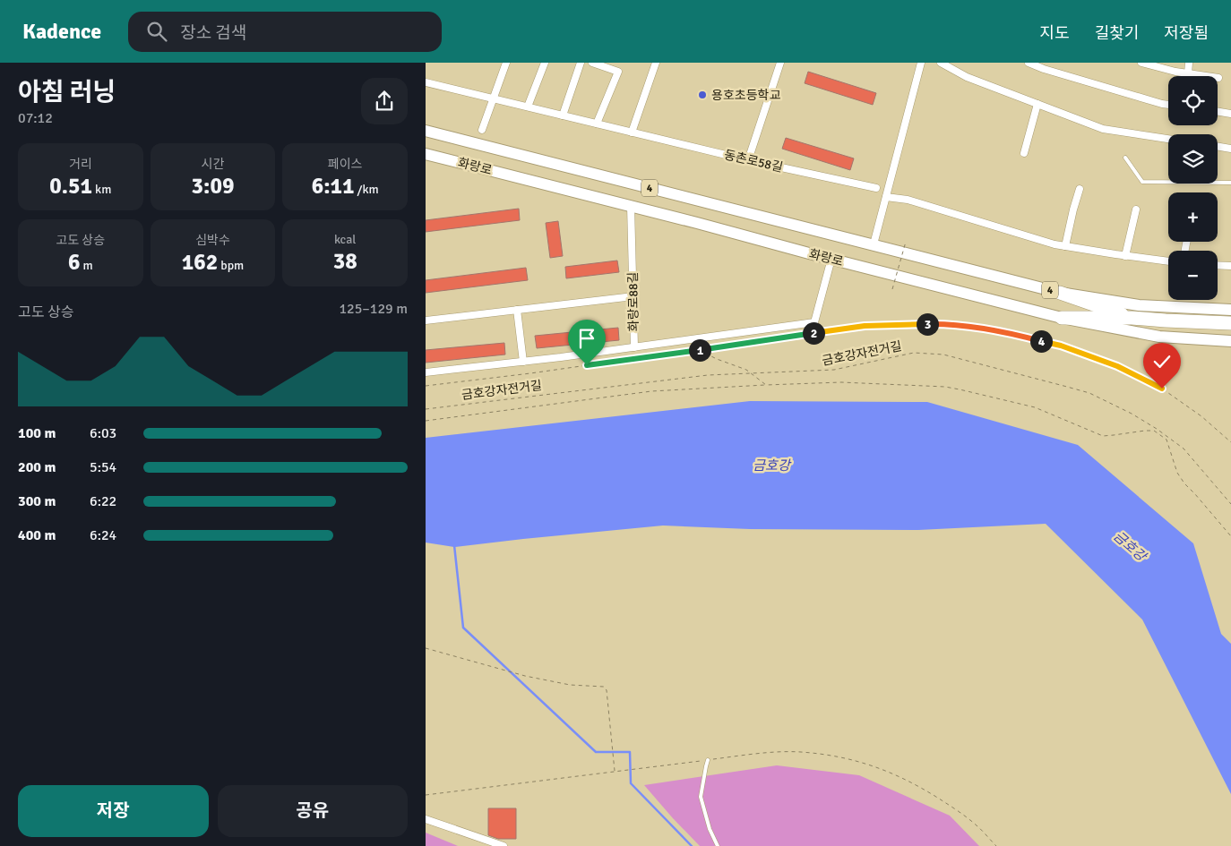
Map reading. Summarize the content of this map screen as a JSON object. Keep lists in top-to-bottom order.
{
  "streets": {
    "main road": ["화랑로", "4"],
    "street": ["동촌로58길", "화랑로88길"],
    "path": ["금호강자전거길"]
  },
  "crossings": [
    ["화랑로", "화랑로88길"]
  ],
  "water": ["금호강"],
  "places": ["용호초등학교"],
  "page": {
    "header": "Kadence",
    "search": "장소 검색",
    "nav": ["지도", "길찾기", "저장됨"],
    "heading": ["아침 러닝", "07:12"],
    "map_buttons": ["+", "−"],
    "stats": [
      ["거리", "0.51 km"],
      ["시간", "3:09"],
      ["페이스", "6:11 /km"],
      ["고도 상승", "6 m"],
      ["심박수", "162 bpm"],
      ["kcal", "38"]
    ],
    "chart": ["고도 상승", "125–129 m"],
    "pins": [
      "3",
      "2",
      "4",
      "1"
    ],
    "list": [
      {
        "name": "100 m",
        "note": "6:03"
      },
      {
        "name": "200 m",
        "note": "5:54"
      },
      {
        "name": "300 m",
        "note": "6:22"
      },
      {
        "name": "400 m",
        "note": "6:24"
      }
    ],
    "buttons": ["저장", "공유"]
  }
}
